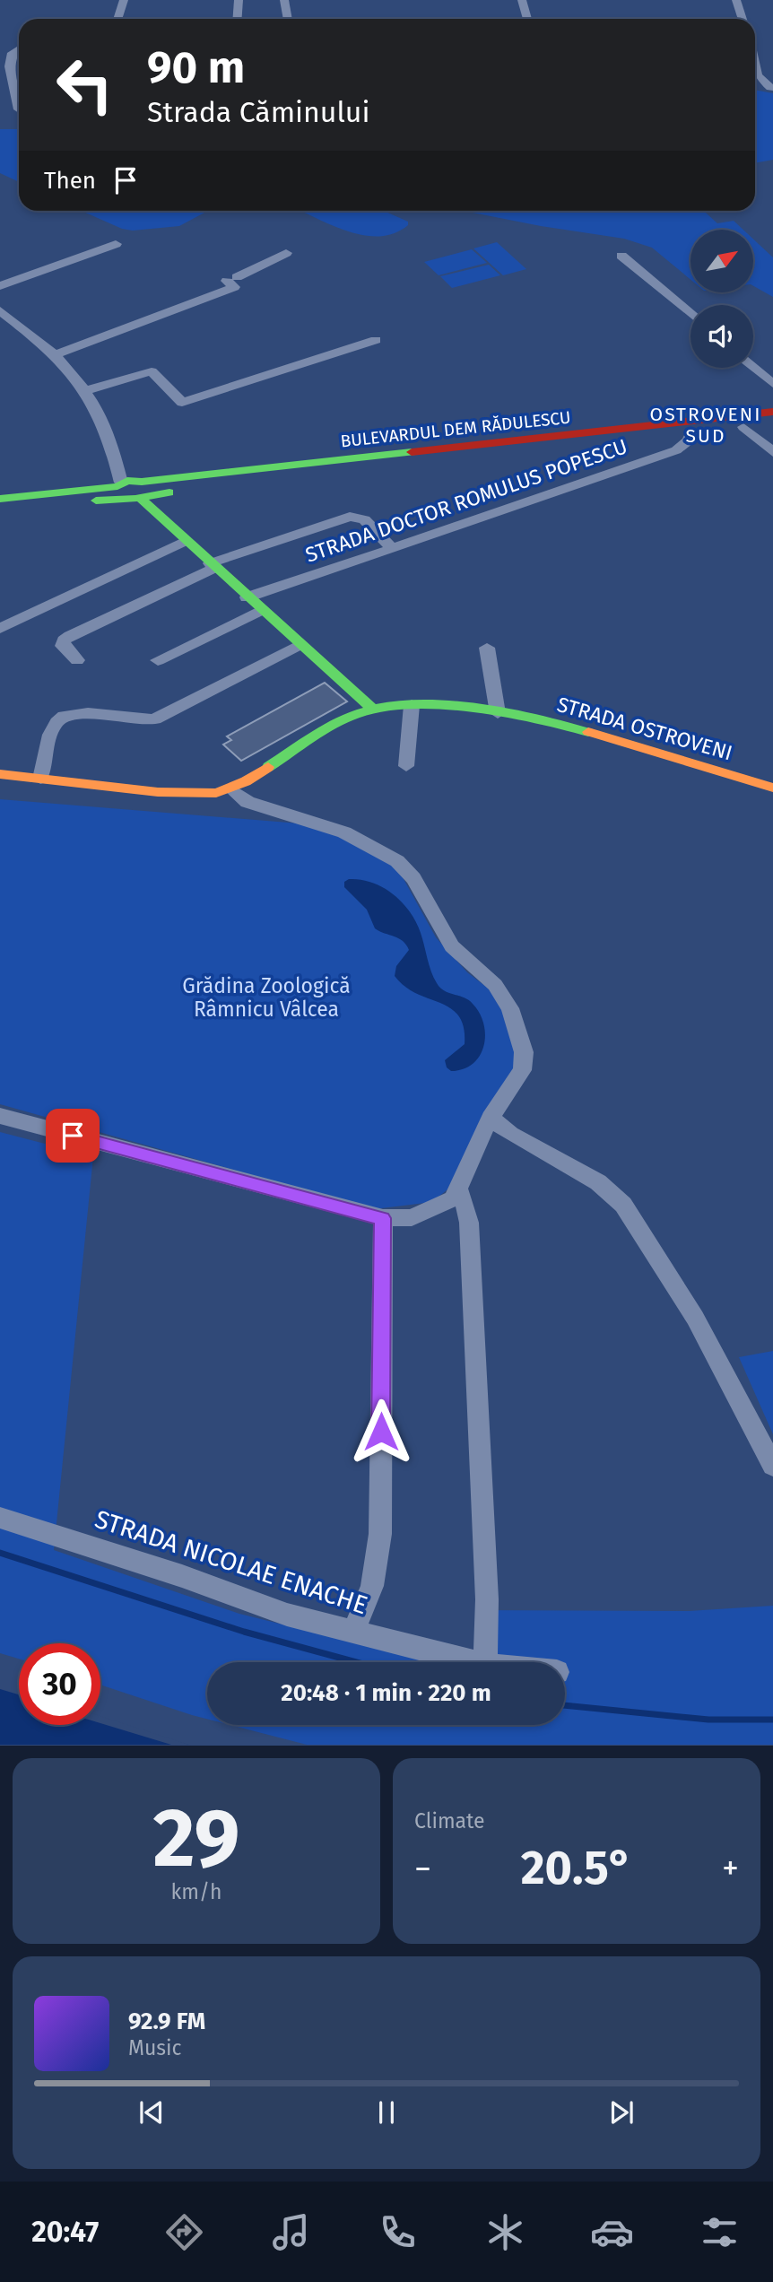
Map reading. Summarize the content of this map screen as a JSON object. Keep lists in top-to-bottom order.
{
  "streets": {
    "main road": ["BULEVARDUL DEM RĂDULESCU", "STRADA OSTROVENI"],
    "street": ["STRADA DOCTOR ROMULUS POPESCU", "STRADA NICOLAE ENACHE"]
  },
  "crossings": [
    ["BULEVARDUL DEM RĂDULESCU", "STRADA DOCTOR ROMULUS POPESCU"]
  ],
  "districts": ["OSTROVENI SUD"],
  "parks": ["Grădina Zoologică Râmnicu Vâlcea"],
  "north": "top right",
  "page": {
    "turn": ["90 m", "Strada Căminului"],
    "then": "Then",
    "limit": "30",
    "trip": "20:48 · 1 min · 220 m",
    "tile": [
      ["29", "km/h"],
      "Climate"
    ],
    "heat": ["−", "20.5°", "+"],
    "song": ["92.9 FM", "Music"],
    "tabs": "20:47"
  }
}
